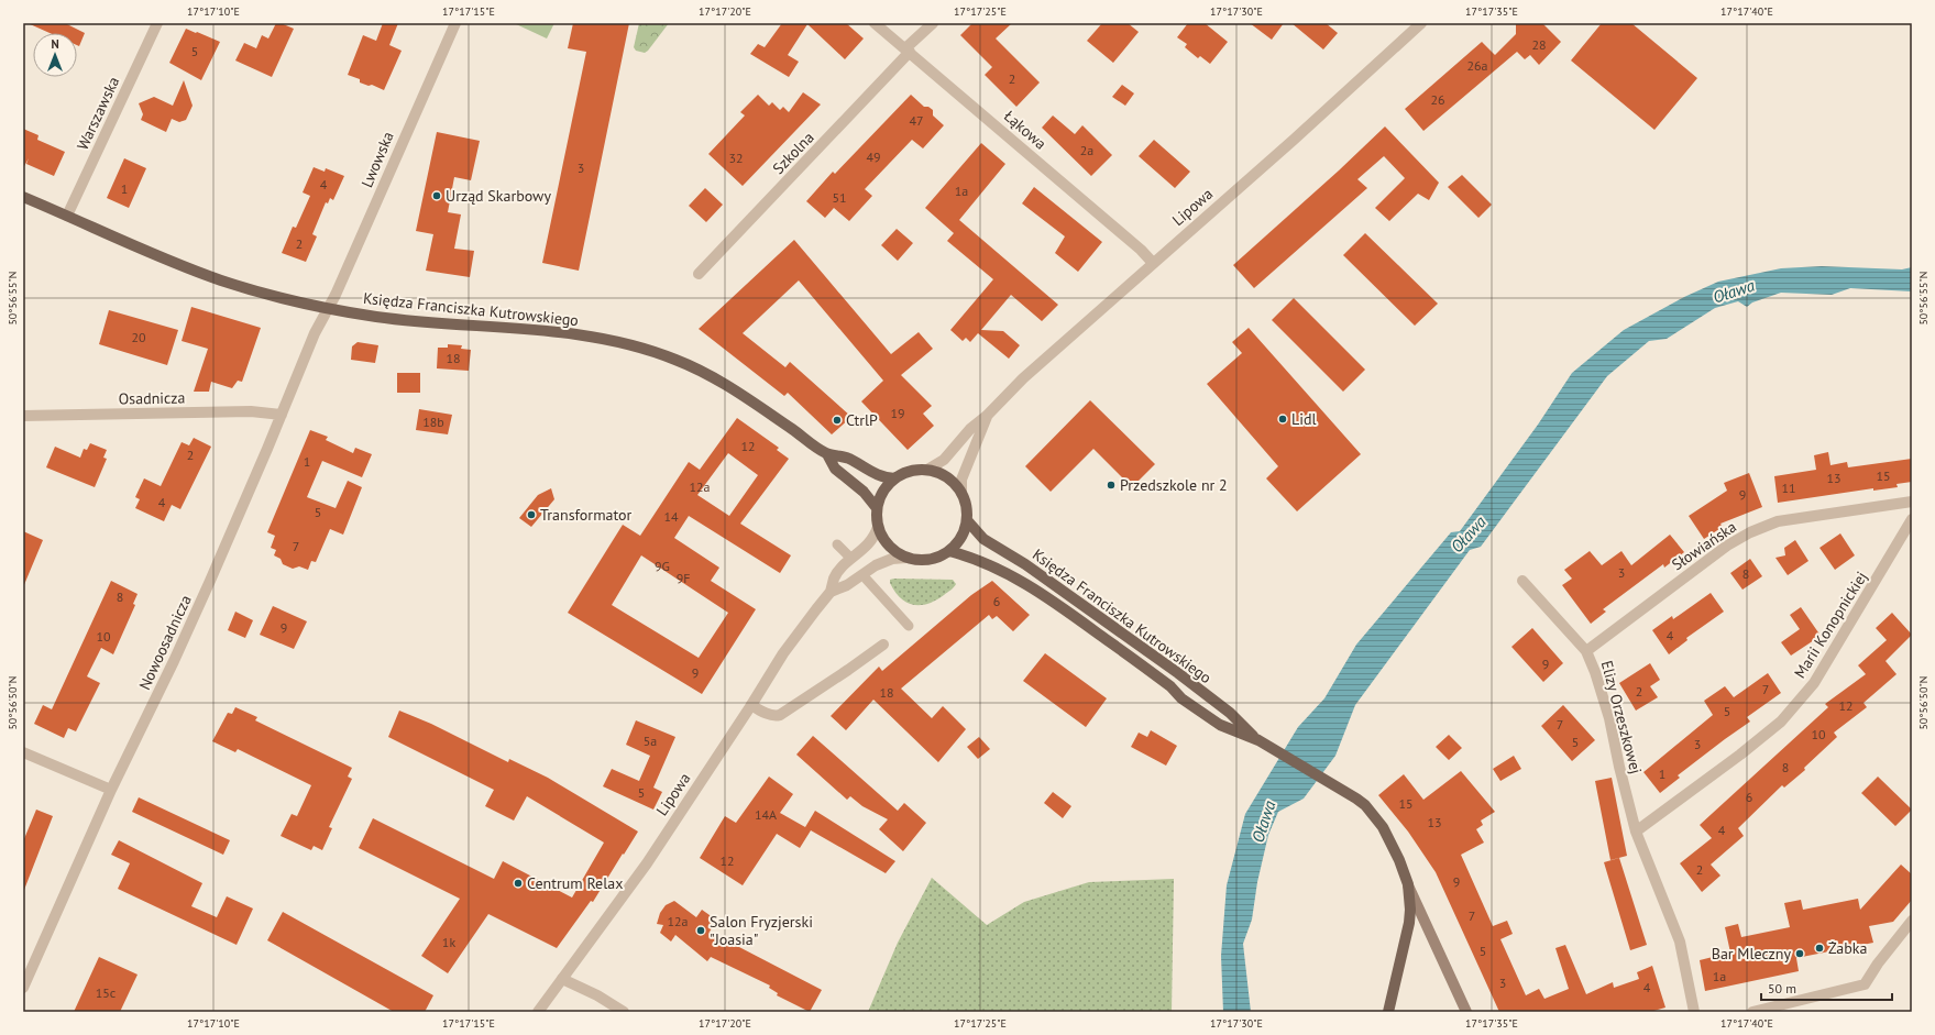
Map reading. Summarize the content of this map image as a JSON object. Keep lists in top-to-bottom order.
{
  "streets": {
    "main road": ["Księdza Franciszka Kutrowskiego"],
    "street": [
      "Warszawska",
      "Łąkowa",
      "Szkolna",
      "Lwowska",
      "Lipowa",
      "Osadnicza",
      "Słowiańska",
      "Marii Konopnickiej",
      "Nowoosadnicza",
      "Elizy Orzeszkowej"
    ]
  },
  "crossings": [
    ["Warszawska", "Księdza Franciszka Kutrowskiego"],
    ["Łąkowa", "Szkolna"],
    ["Łąkowa", "Lipowa"],
    ["Lwowska", "Księdza Franciszka Kutrowskiego"],
    ["Lwowska", "Nowoosadnicza"],
    ["Lipowa", "Księdza Franciszka Kutrowskiego"],
    ["Księdza Franciszka Kutrowskiego", "Nowoosadnicza"],
    ["Osadnicza", "Nowoosadnicza"],
    ["Słowiańska", "Elizy Orzeszkowej"],
    ["Marii Konopnickiej", "Elizy Orzeszkowej"]
  ],
  "water": ["Oława"],
  "places": [
    "Urząd Skarbowy",
    "Lidl",
    "CtrlP",
    "Przedszkole nr 2",
    "Transformator",
    "Centrum Relax",
    "Salon Fryzjerski \"Joasia\"",
    "Żabka",
    "Bar Mleczny"
  ],
  "house_numbers": [
    "28",
    "5",
    "26a",
    "2",
    "26",
    "47",
    "2a",
    "49",
    "32",
    "3",
    "4",
    "1",
    "1a",
    "51",
    "2",
    "20",
    "18",
    "19",
    "18b",
    "12",
    "2",
    "1",
    "15",
    "13",
    "12a",
    "11",
    "9",
    "4",
    "5",
    "14",
    "7",
    "9G",
    "3",
    "8",
    "9F",
    "8",
    "6",
    "9",
    "4",
    "10",
    "9",
    "9",
    "7",
    "2",
    "18",
    "12",
    "5",
    "7",
    "10",
    "5a",
    "5",
    "3",
    "8",
    "1",
    "5",
    "6",
    "15",
    "14A",
    "13",
    "4",
    "12",
    "2",
    "9",
    "7",
    "12a",
    "1k",
    "5",
    "1a",
    "3",
    "4",
    "15c"
  ],
  "scale_bar": "50 m",
  "north": "top",
  "coordinates": [
    "17°17'10\"E",
    "17°17'15\"E",
    "17°17'20\"E",
    "17°17'25\"E",
    "17°17'30\"E",
    "17°17'35\"E",
    "17°17'40\"E",
    "50°56'55\"N",
    "50°56'50\"N"
  ]
}
